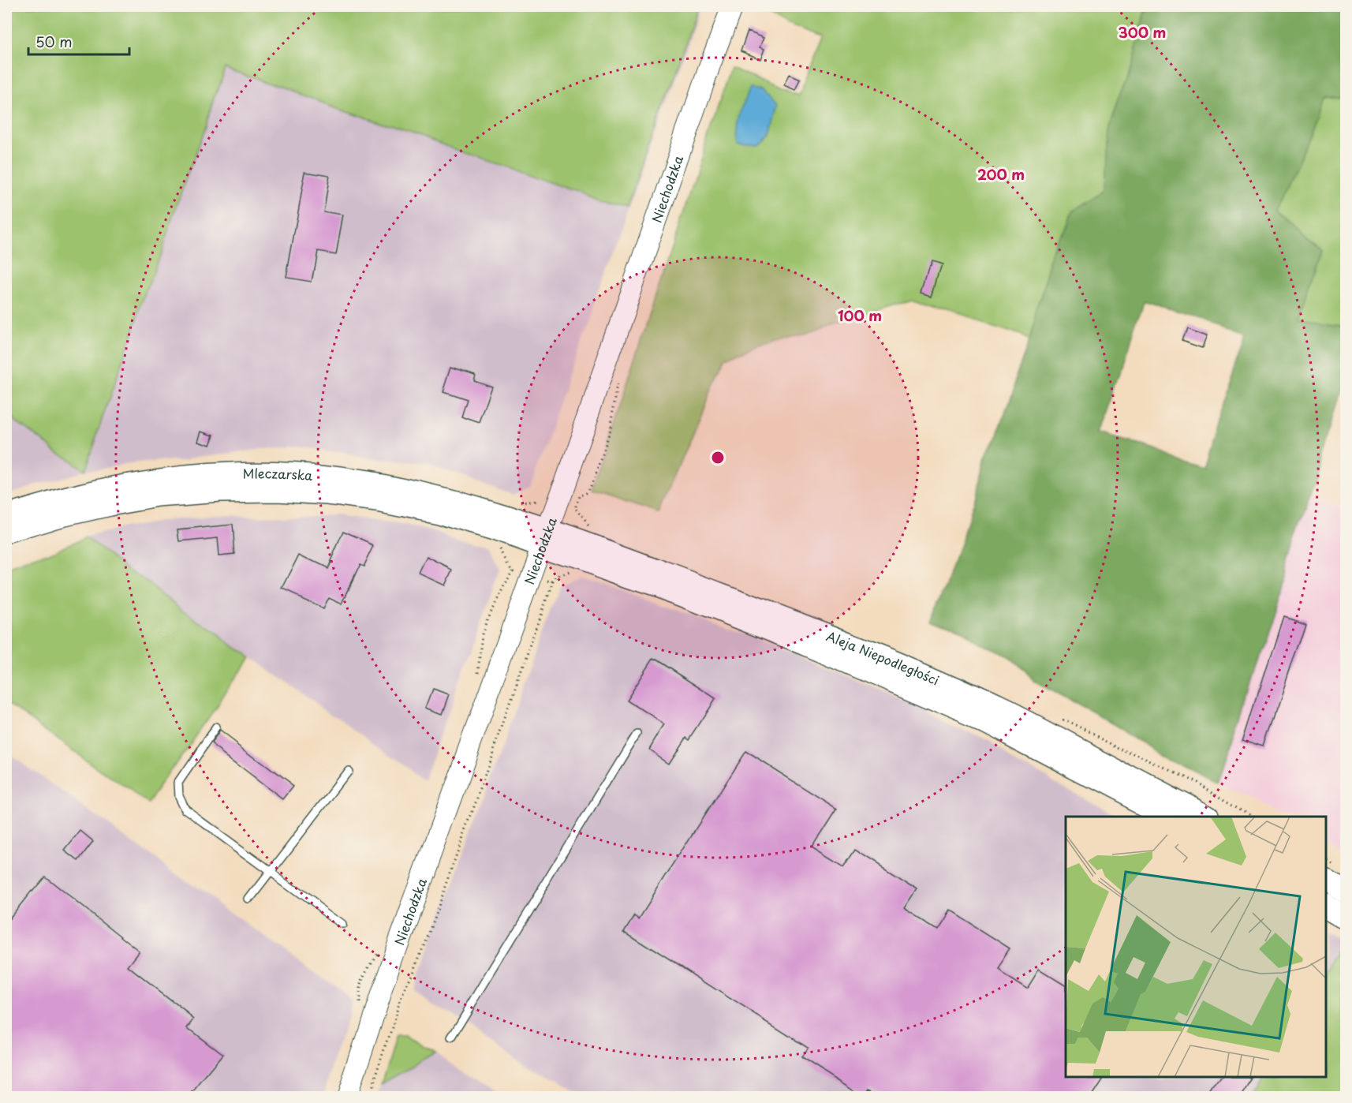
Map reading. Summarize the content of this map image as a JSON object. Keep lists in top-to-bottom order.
{
  "streets": {
    "main road": ["Mleczarska", "Aleja Niepodległości"],
    "street": ["Niechodzka"]
  },
  "crossings": [
    ["Niechodzka", "Mleczarska"],
    ["Niechodzka", "Aleja Niepodległości"],
    ["Mleczarska", "Aleja Niepodległości"]
  ],
  "scale_bar": "50 m",
  "rings": ["300 m", "200 m", "100 m"]
}
